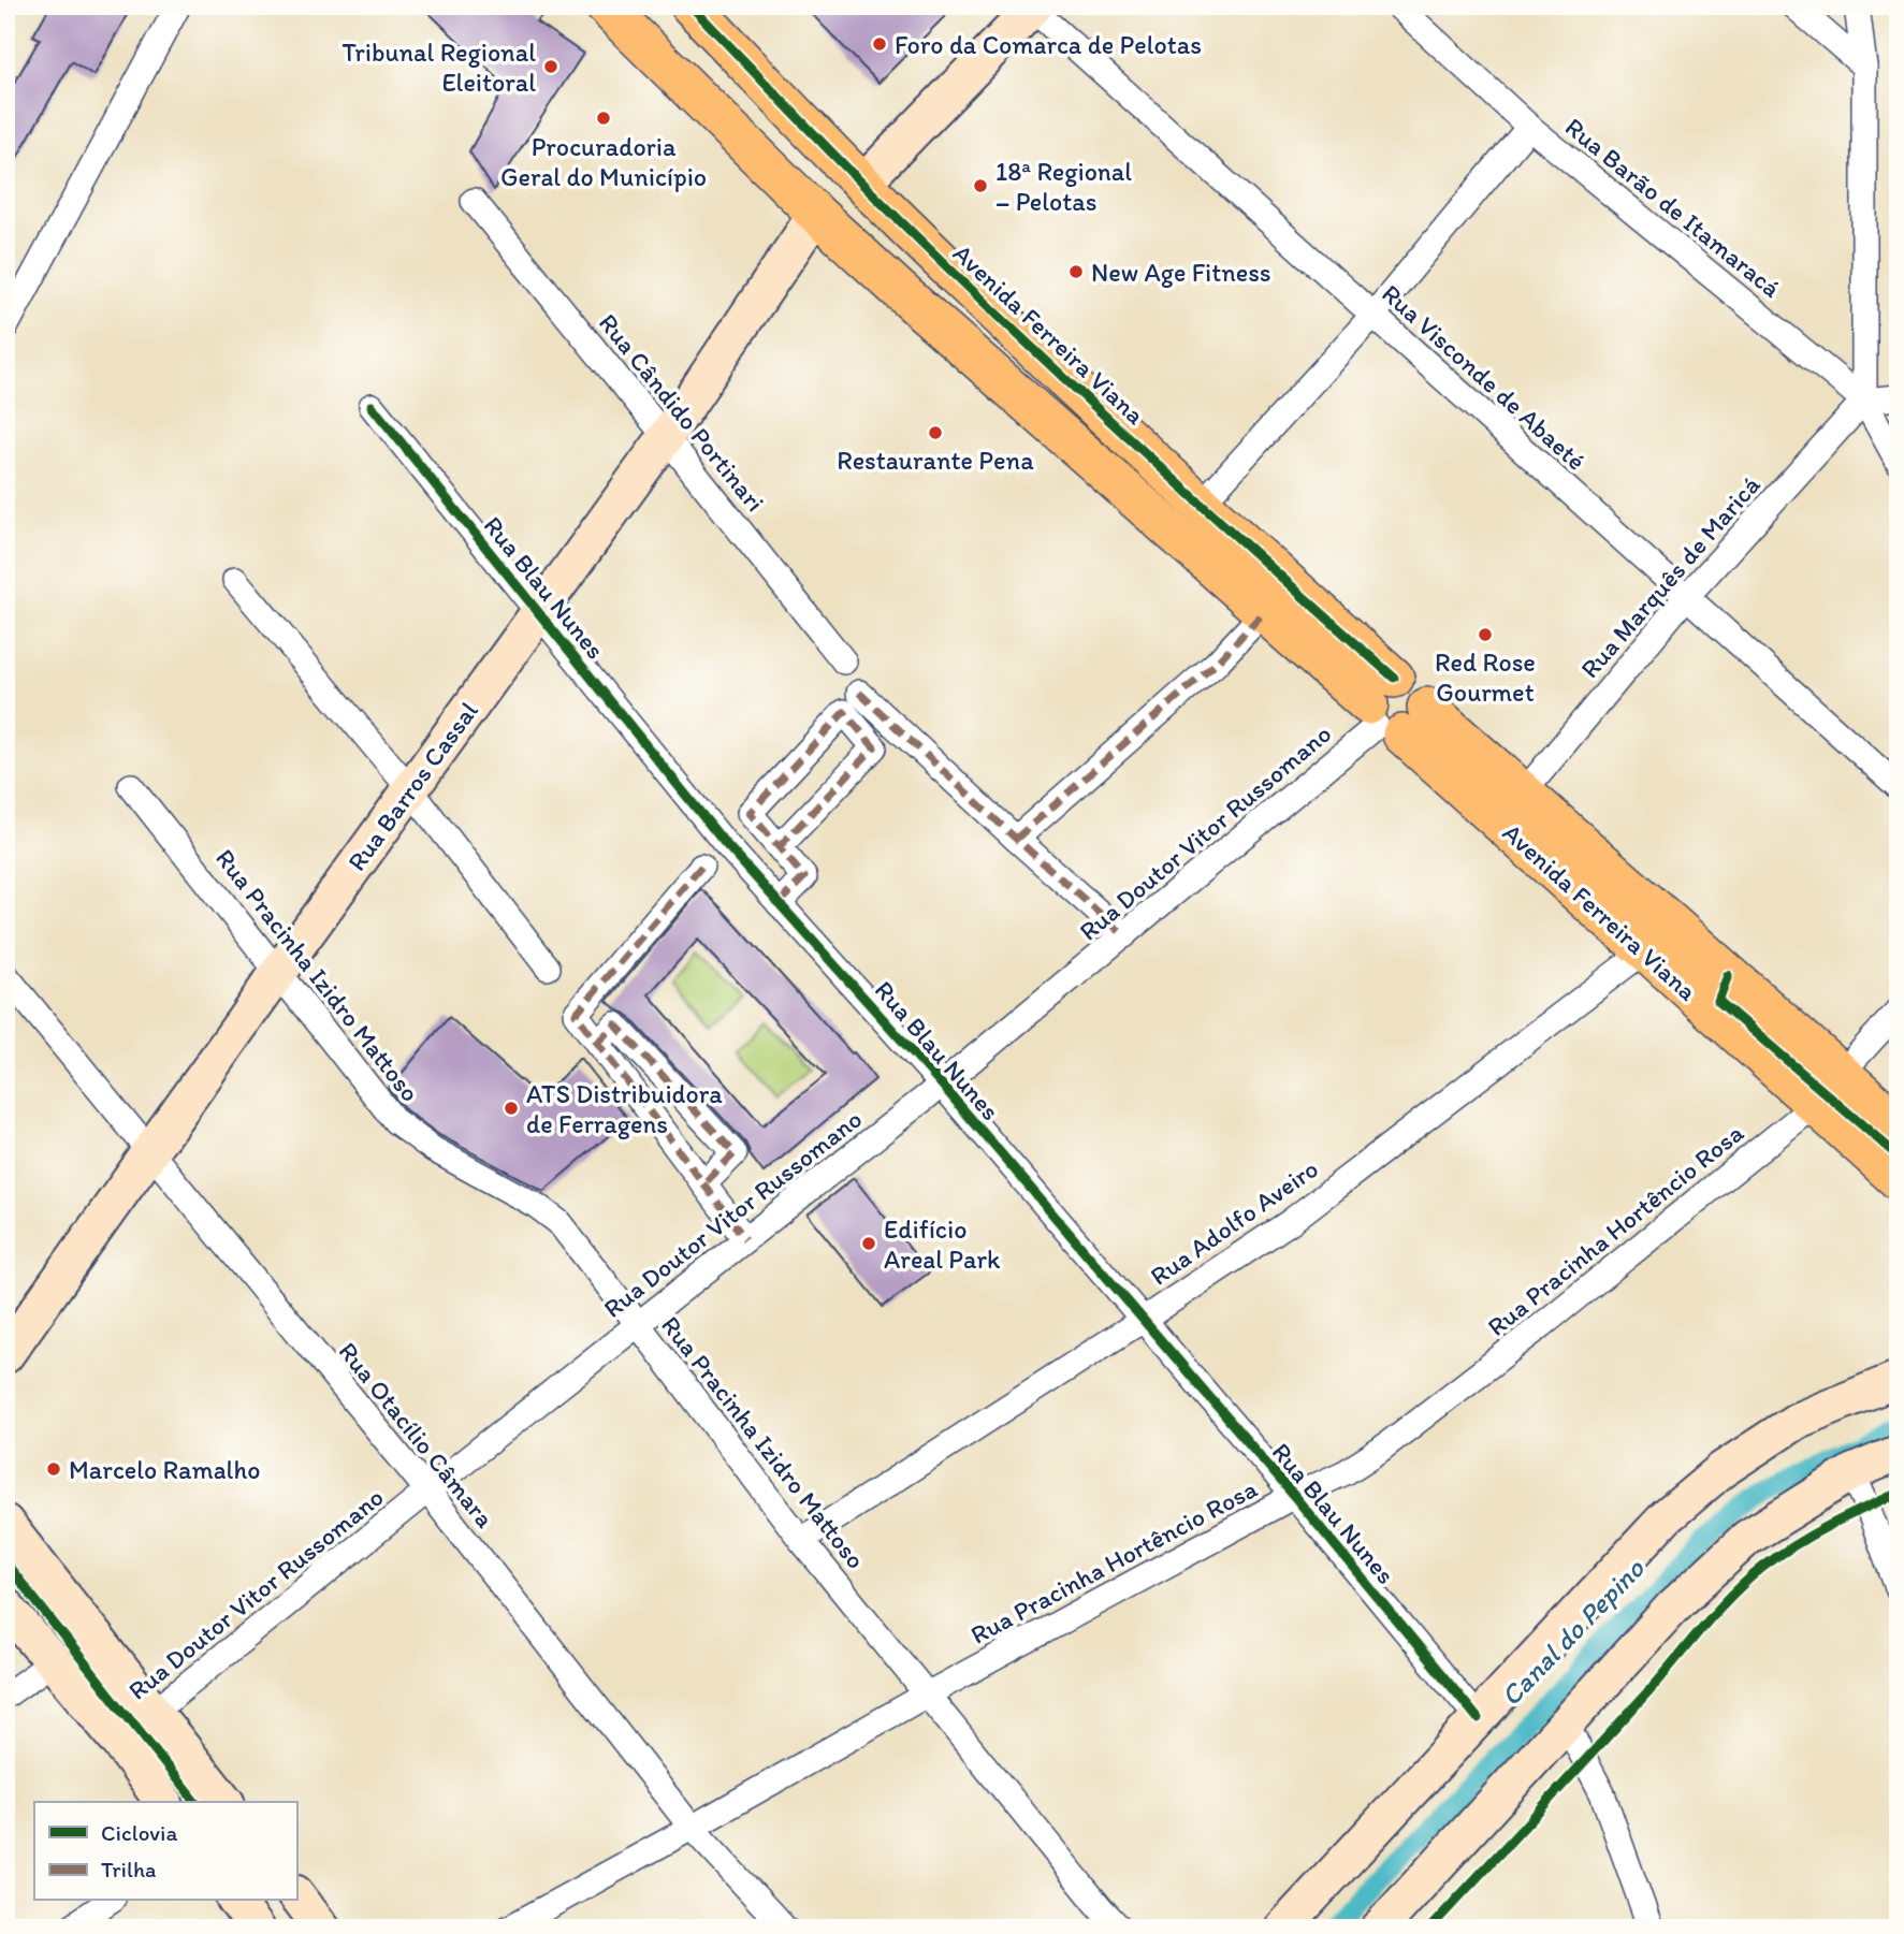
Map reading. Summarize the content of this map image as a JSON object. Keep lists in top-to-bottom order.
{
  "streets": {
    "main road": ["Avenida Ferreira Viana", "Rua Barros Cassal"],
    "street": [
      "Rua Barão de Itamaracá",
      "Rua Visconde de Abaeté",
      "Rua Cândido Portinari",
      "Rua Marquês de Maricá",
      "Rua Blau Nunes",
      "Rua Doutor Vitor Russomano",
      "Rua Pracinha Izidro Mattoso",
      "Rua Adolfo Aveiro",
      "Rua Pracinha Hortêncio Rosa",
      "Rua Otacílio Câmara"
    ]
  },
  "crossings": [
    ["Rua Barão de Itamaracá", "Rua Marquês de Maricá"],
    ["Avenida Ferreira Viana", "Rua Marquês de Maricá"],
    ["Avenida Ferreira Viana", "Rua Barros Cassal"],
    ["Avenida Ferreira Viana", "Rua Doutor Vitor Russomano"],
    ["Avenida Ferreira Viana", "Rua Adolfo Aveiro"],
    ["Avenida Ferreira Viana", "Rua Pracinha Hortêncio Rosa"],
    ["Rua Visconde de Abaeté", "Rua Marquês de Maricá"],
    ["Rua Cândido Portinari", "Rua Barros Cassal"],
    ["Rua Blau Nunes", "Rua Barros Cassal"],
    ["Rua Blau Nunes", "Rua Doutor Vitor Russomano"],
    ["Rua Blau Nunes", "Rua Adolfo Aveiro"],
    ["Rua Blau Nunes", "Rua Pracinha Hortêncio Rosa"],
    ["Rua Barros Cassal", "Rua Pracinha Izidro Mattoso"],
    ["Rua Barros Cassal", "Rua Otacílio Câmara"],
    ["Rua Doutor Vitor Russomano", "Rua Pracinha Izidro Mattoso"],
    ["Rua Doutor Vitor Russomano", "Rua Otacílio Câmara"],
    ["Rua Pracinha Izidro Mattoso", "Rua Adolfo Aveiro"],
    ["Rua Pracinha Izidro Mattoso", "Rua Pracinha Hortêncio Rosa"],
    ["Rua Pracinha Hortêncio Rosa", "Rua Otacílio Câmara"]
  ],
  "water": ["Canal do Pepino"],
  "places": [
    "Foro da Comarca de Pelotas",
    "Tribunal Regional Eleitoral",
    "Procuradoria Geral do Município",
    "18ª Regional – Pelotas",
    "New Age Fitness",
    "Restaurante Pena",
    "Red Rose Gourmet",
    "ATS Distribuidora de Ferragens",
    "Edifício Areal Park",
    "Marcelo Ramalho"
  ],
  "legend": ["Ciclovia", "Trilha"]
}
